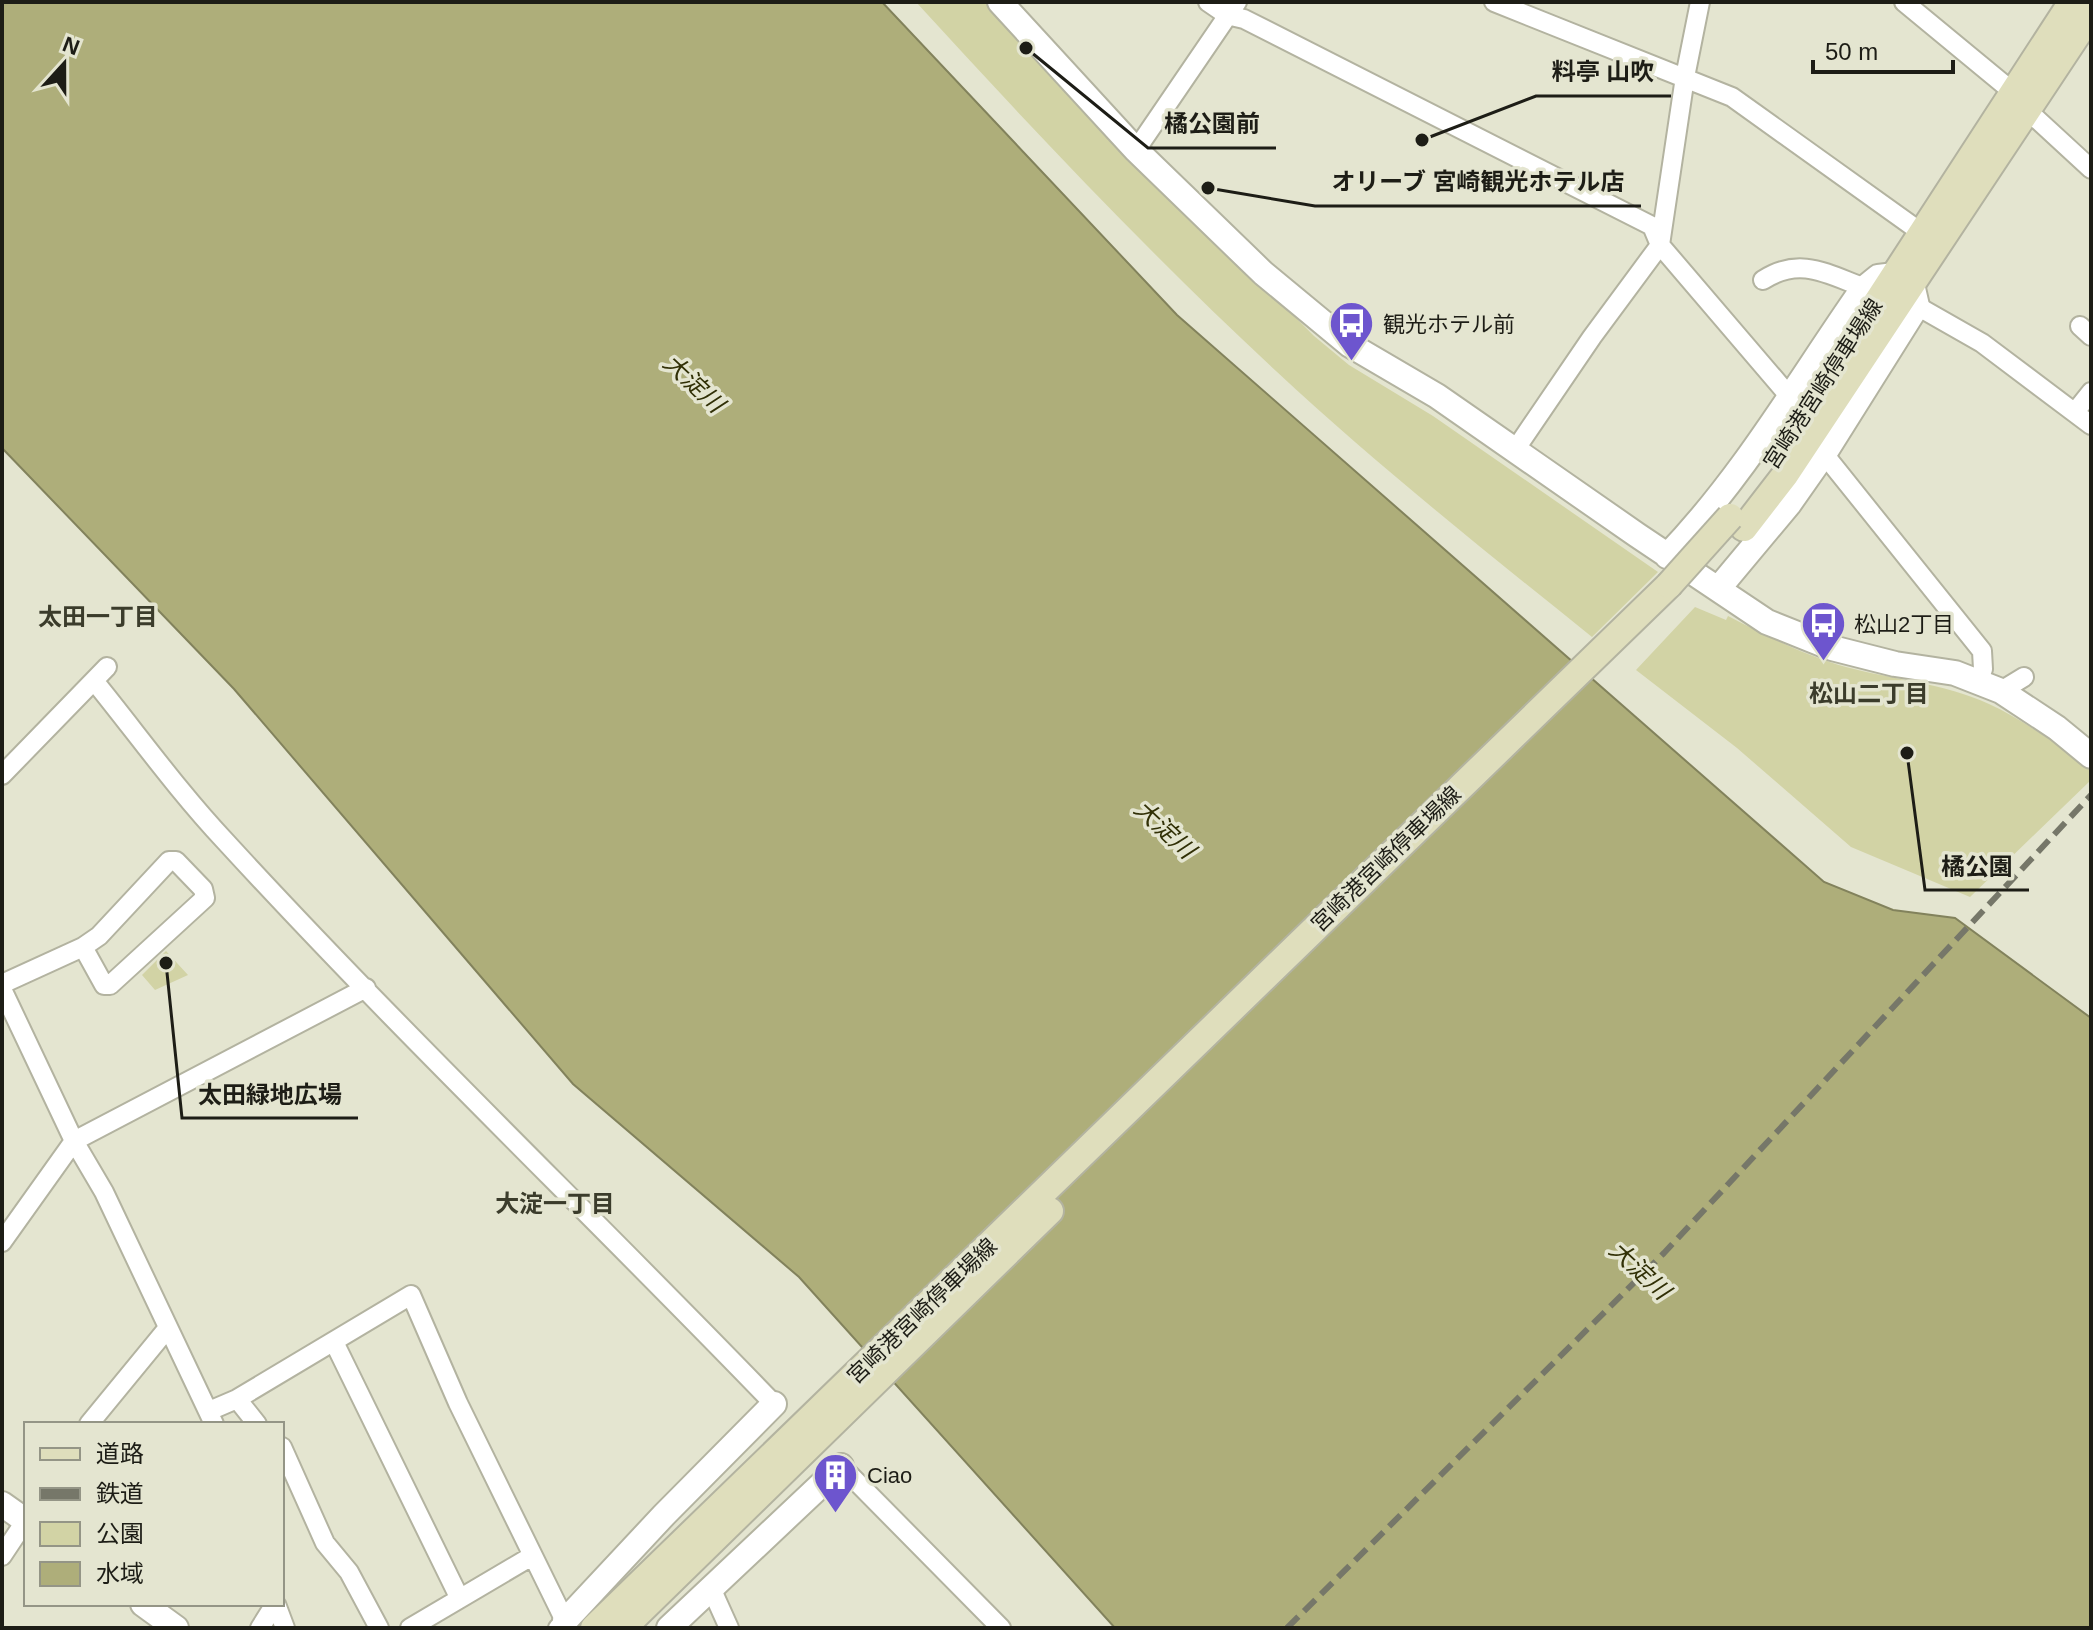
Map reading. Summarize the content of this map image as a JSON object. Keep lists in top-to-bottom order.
{
  "streets": {
    "main road": ["宮崎港宮崎停車場線"]
  },
  "districts": ["太田一丁目", "松山二丁目", "大淀一丁目"],
  "water": ["大淀川"],
  "places": {
    "other": [
      "橘公園前",
      "料亭 山吹",
      "オリーブ 宮崎観光ホテル店",
      "橘公園",
      "太田緑地広場"
    ],
    "bus stop": ["観光ホテル前", "松山2丁目"],
    "building": ["Ciao"]
  },
  "legend": [
    "道路",
    "鉄道",
    "公園",
    "水域"
  ],
  "scale_bar": "50 m",
  "north": "top"
}
